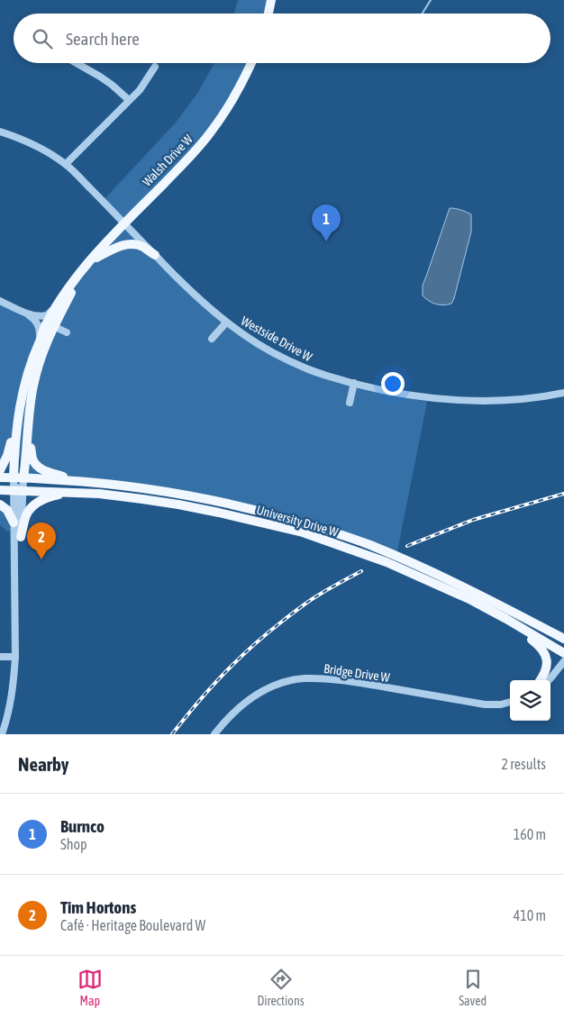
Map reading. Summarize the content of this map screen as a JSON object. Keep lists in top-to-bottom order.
{
  "streets": {
    "main road": ["Walsh Drive W", "University Drive W"],
    "street": ["Westside Drive W", "Bridge Drive W"]
  },
  "crossings": [
    ["Walsh Drive W", "Westside Drive W"],
    ["Walsh Drive W", "University Drive W"]
  ],
  "page": {
    "search": "Search here",
    "pins": ["1", "2"],
    "heading": ["Nearby", "2 results"],
    "list": [
      {
        "mark": "1",
        "name": "Burnco",
        "note": "Shop",
        "value": "160 m"
      },
      {
        "mark": "2",
        "name": "Tim Hortons",
        "note": "Café · Heritage Boulevard W",
        "value": "410 m"
      }
    ],
    "nav": ["Map", "Directions", "Saved"]
  }
}
